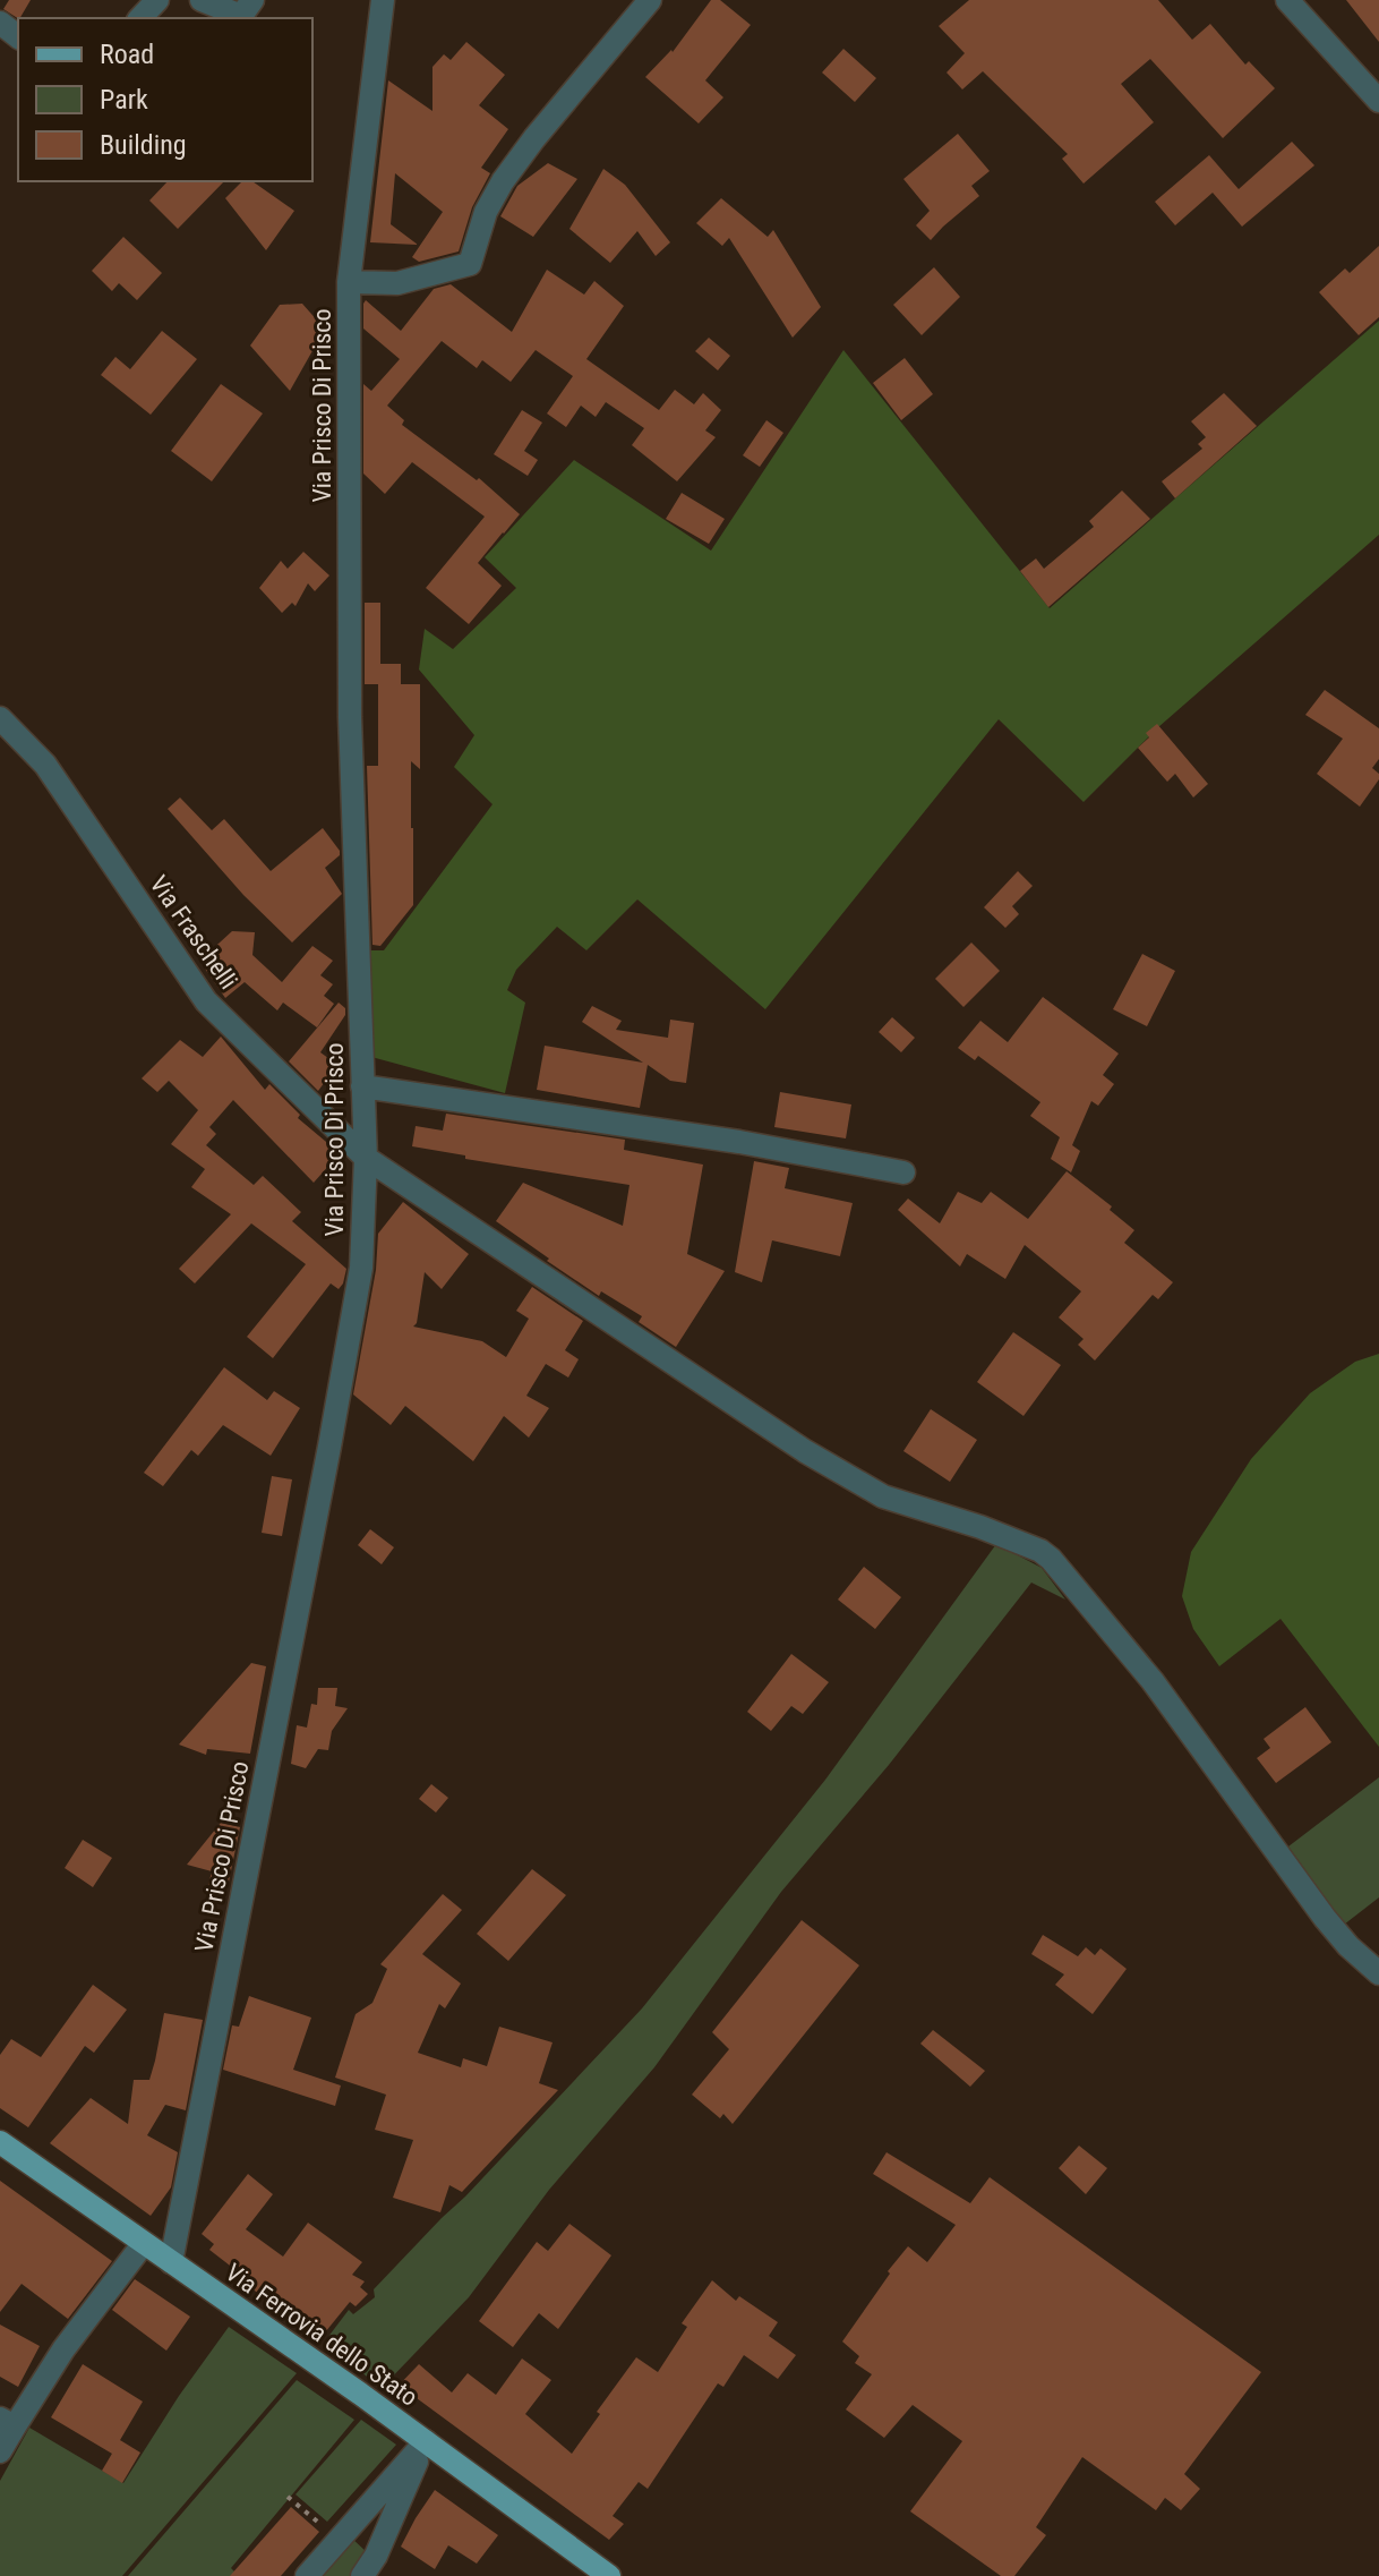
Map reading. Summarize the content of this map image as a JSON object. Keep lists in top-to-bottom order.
{
  "streets": {
    "main road": ["Via Ferrovia dello Stato"],
    "street": ["Via Prisco Di Prisco", "Via Fraschelli"]
  },
  "crossings": [
    ["Via Prisco Di Prisco", "Via Fraschelli"],
    ["Via Prisco Di Prisco", "Via Ferrovia dello Stato"]
  ],
  "legend": ["Road", "Park", "Building"]
}
